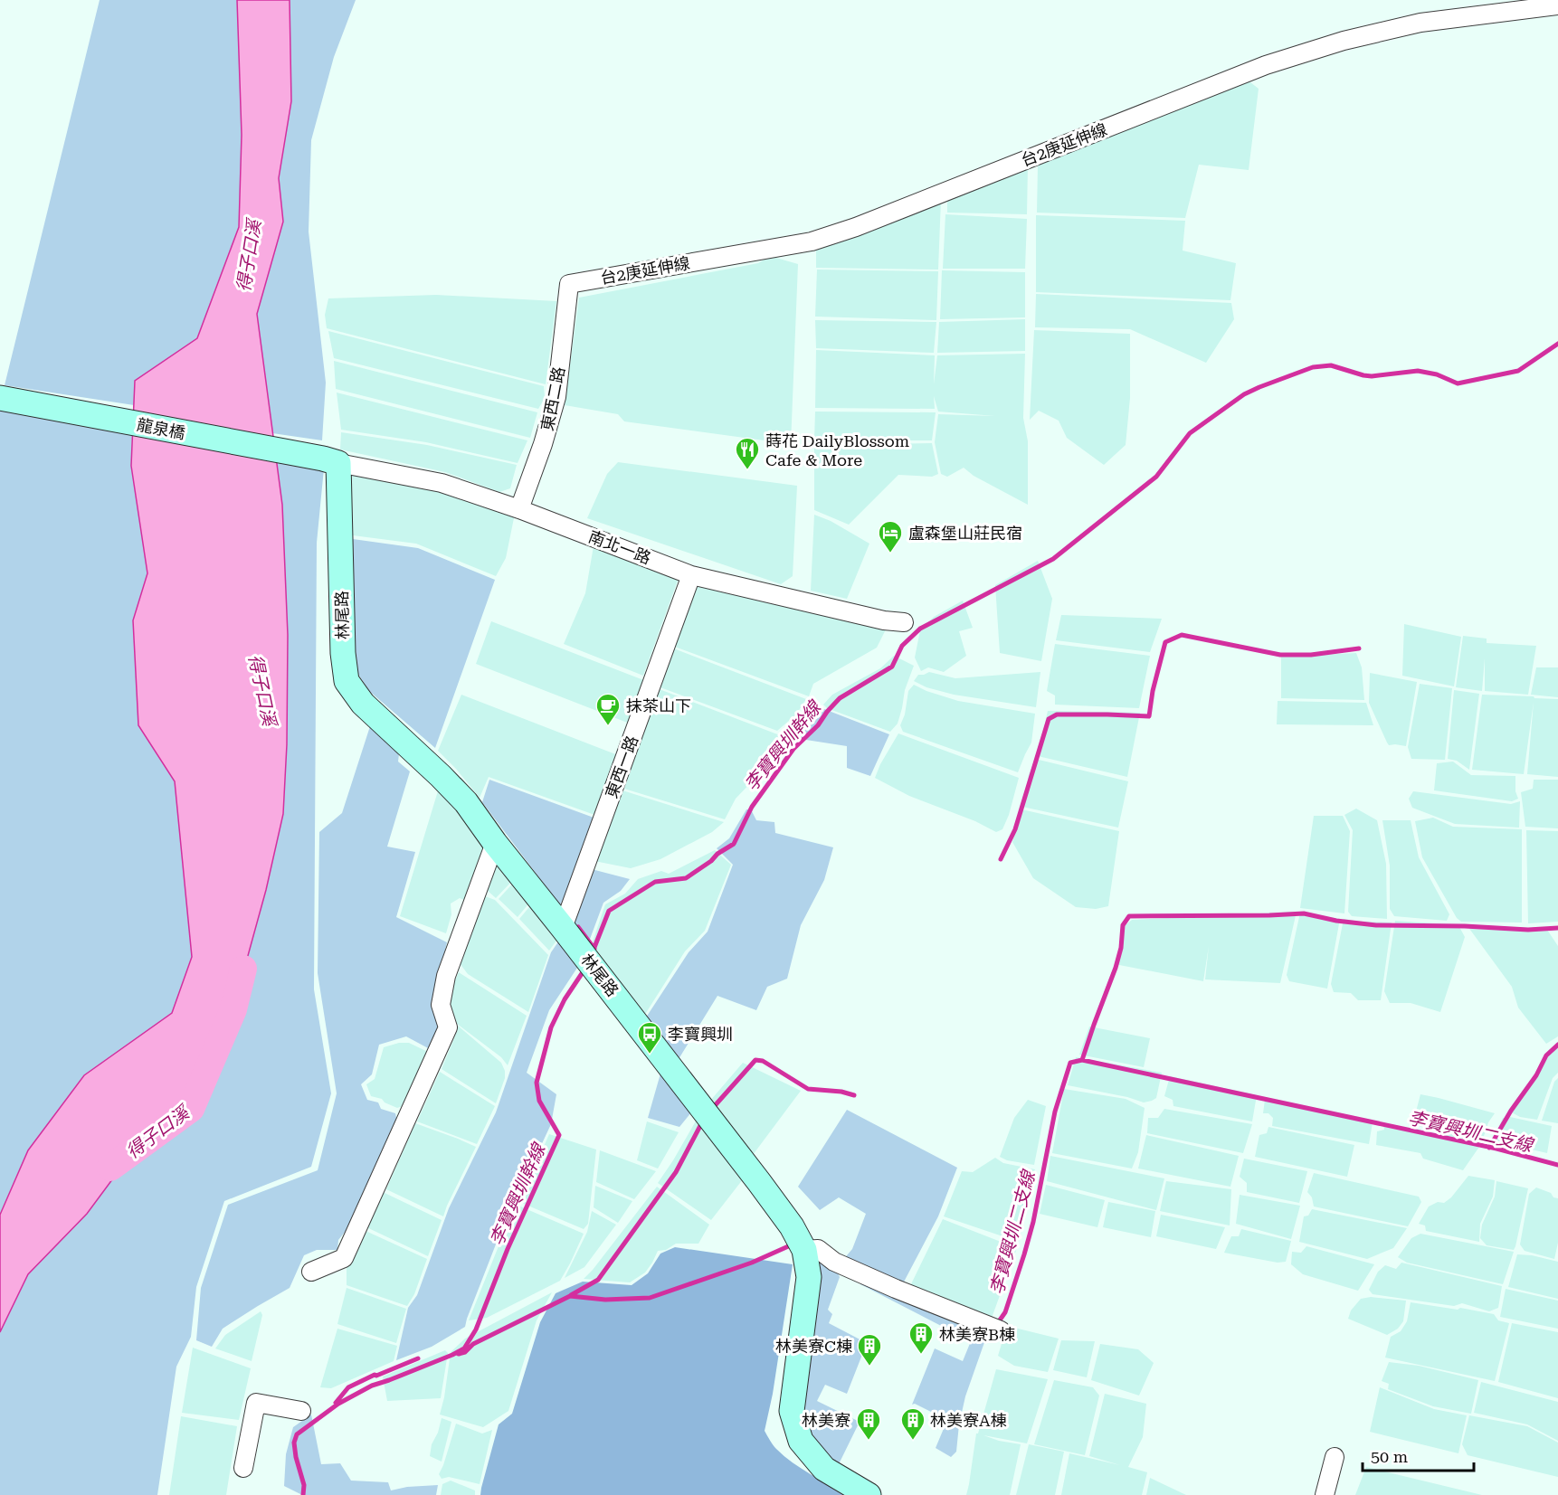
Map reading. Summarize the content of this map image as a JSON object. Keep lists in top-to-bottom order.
{
  "streets": {
    "street": [
      "台2庚延伸線",
      "東西二路",
      "龍泉橋",
      "南北一路",
      "林尾路",
      "東西一路"
    ]
  },
  "crossings": [
    ["台2庚延伸線", "東西二路"],
    ["東西二路", "南北一路"],
    ["龍泉橋", "南北一路"],
    ["龍泉橋", "林尾路"],
    ["南北一路", "林尾路"],
    ["南北一路", "東西一路"],
    ["林尾路", "東西一路"]
  ],
  "water": ["得子口溪", "李寶興圳幹線", "李寶興圳二支線"],
  "places": {
    "restaurant": ["蒔花 DailyBlossom Cafe & More"],
    "hotel": ["盧森堡山莊民宿"],
    "cafe": ["抹茶山下"],
    "bus stop": ["李寶興圳"],
    "building": [
      "林美寮B棟",
      "林美寮C棟",
      "林美寮",
      "林美寮A棟"
    ]
  },
  "scale_bar": "50 m"
}
